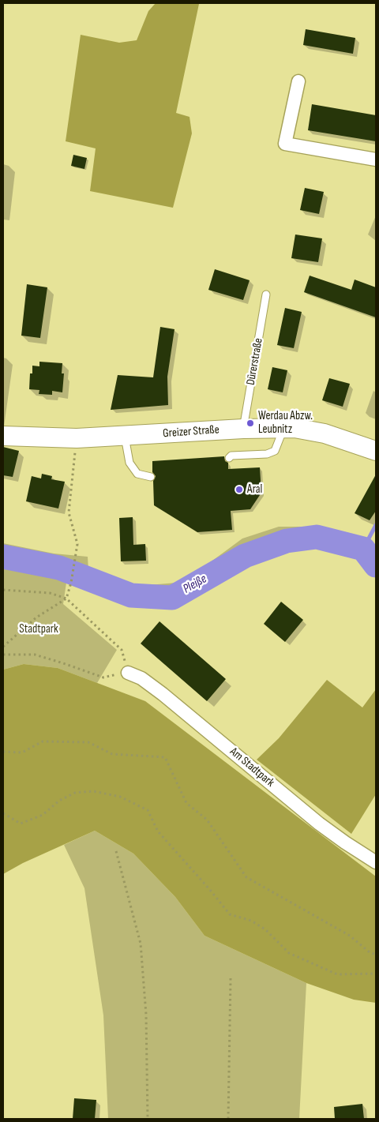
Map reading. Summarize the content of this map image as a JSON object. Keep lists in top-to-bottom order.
{
  "streets": {
    "street": ["Greizer Straße", "Am Stadtpark"],
    "lane": ["Dürerstraße"]
  },
  "crossings": [
    ["Dürerstraße", "Greizer Straße"]
  ],
  "water": ["Pleiße"],
  "parks": ["Stadtpark"],
  "places": ["Werdau Abzw. Leubnitz", "Aral"]
}
